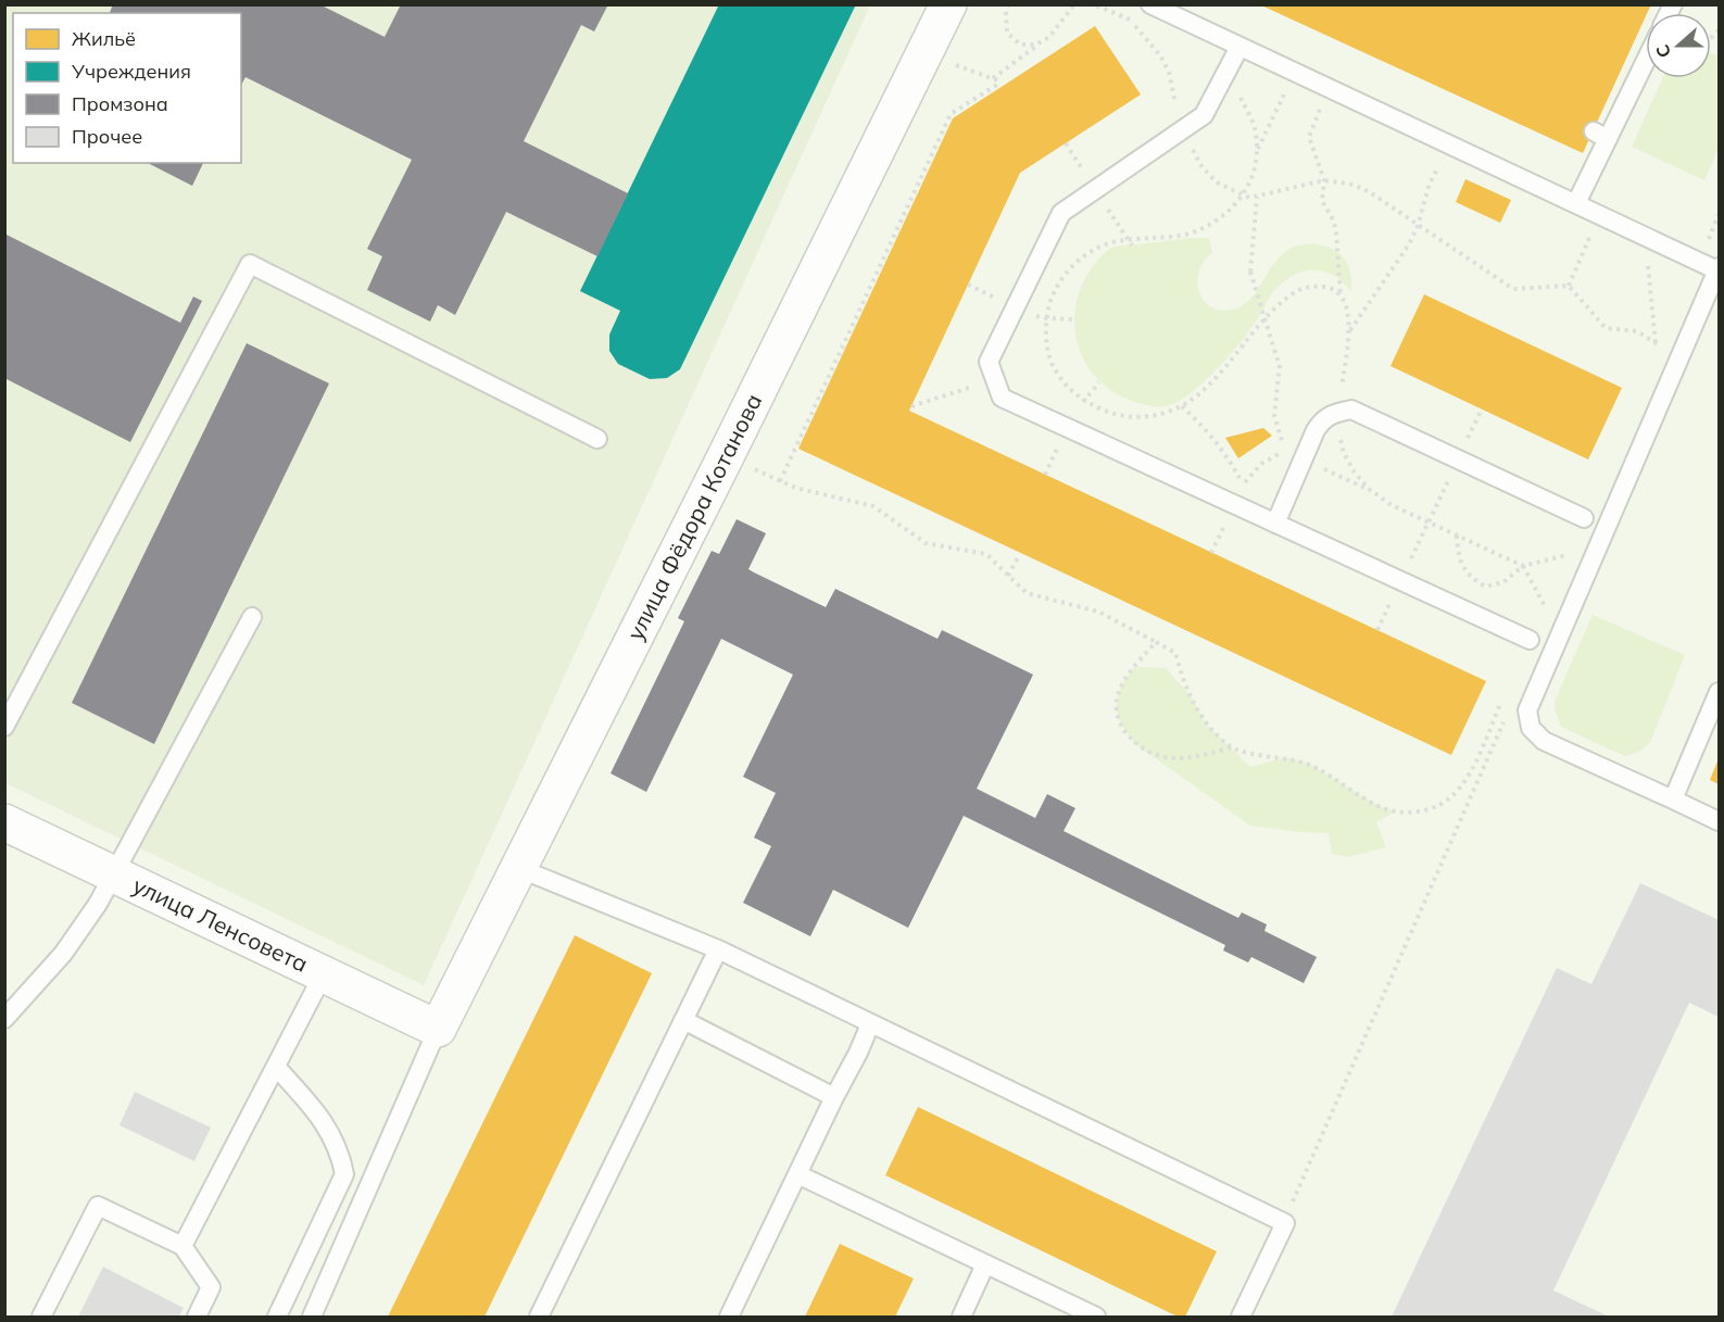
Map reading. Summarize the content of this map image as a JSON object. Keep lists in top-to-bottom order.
{
  "streets": {
    "street": ["улица Фёдора Котанова", "улица Ленсовета"]
  },
  "crossings": [
    ["улица Фёдора Котанова", "улица Ленсовета"]
  ],
  "legend": [
    "Жильё",
    "Учреждения",
    "Промзона",
    "Прочее"
  ],
  "north": "left"
}
